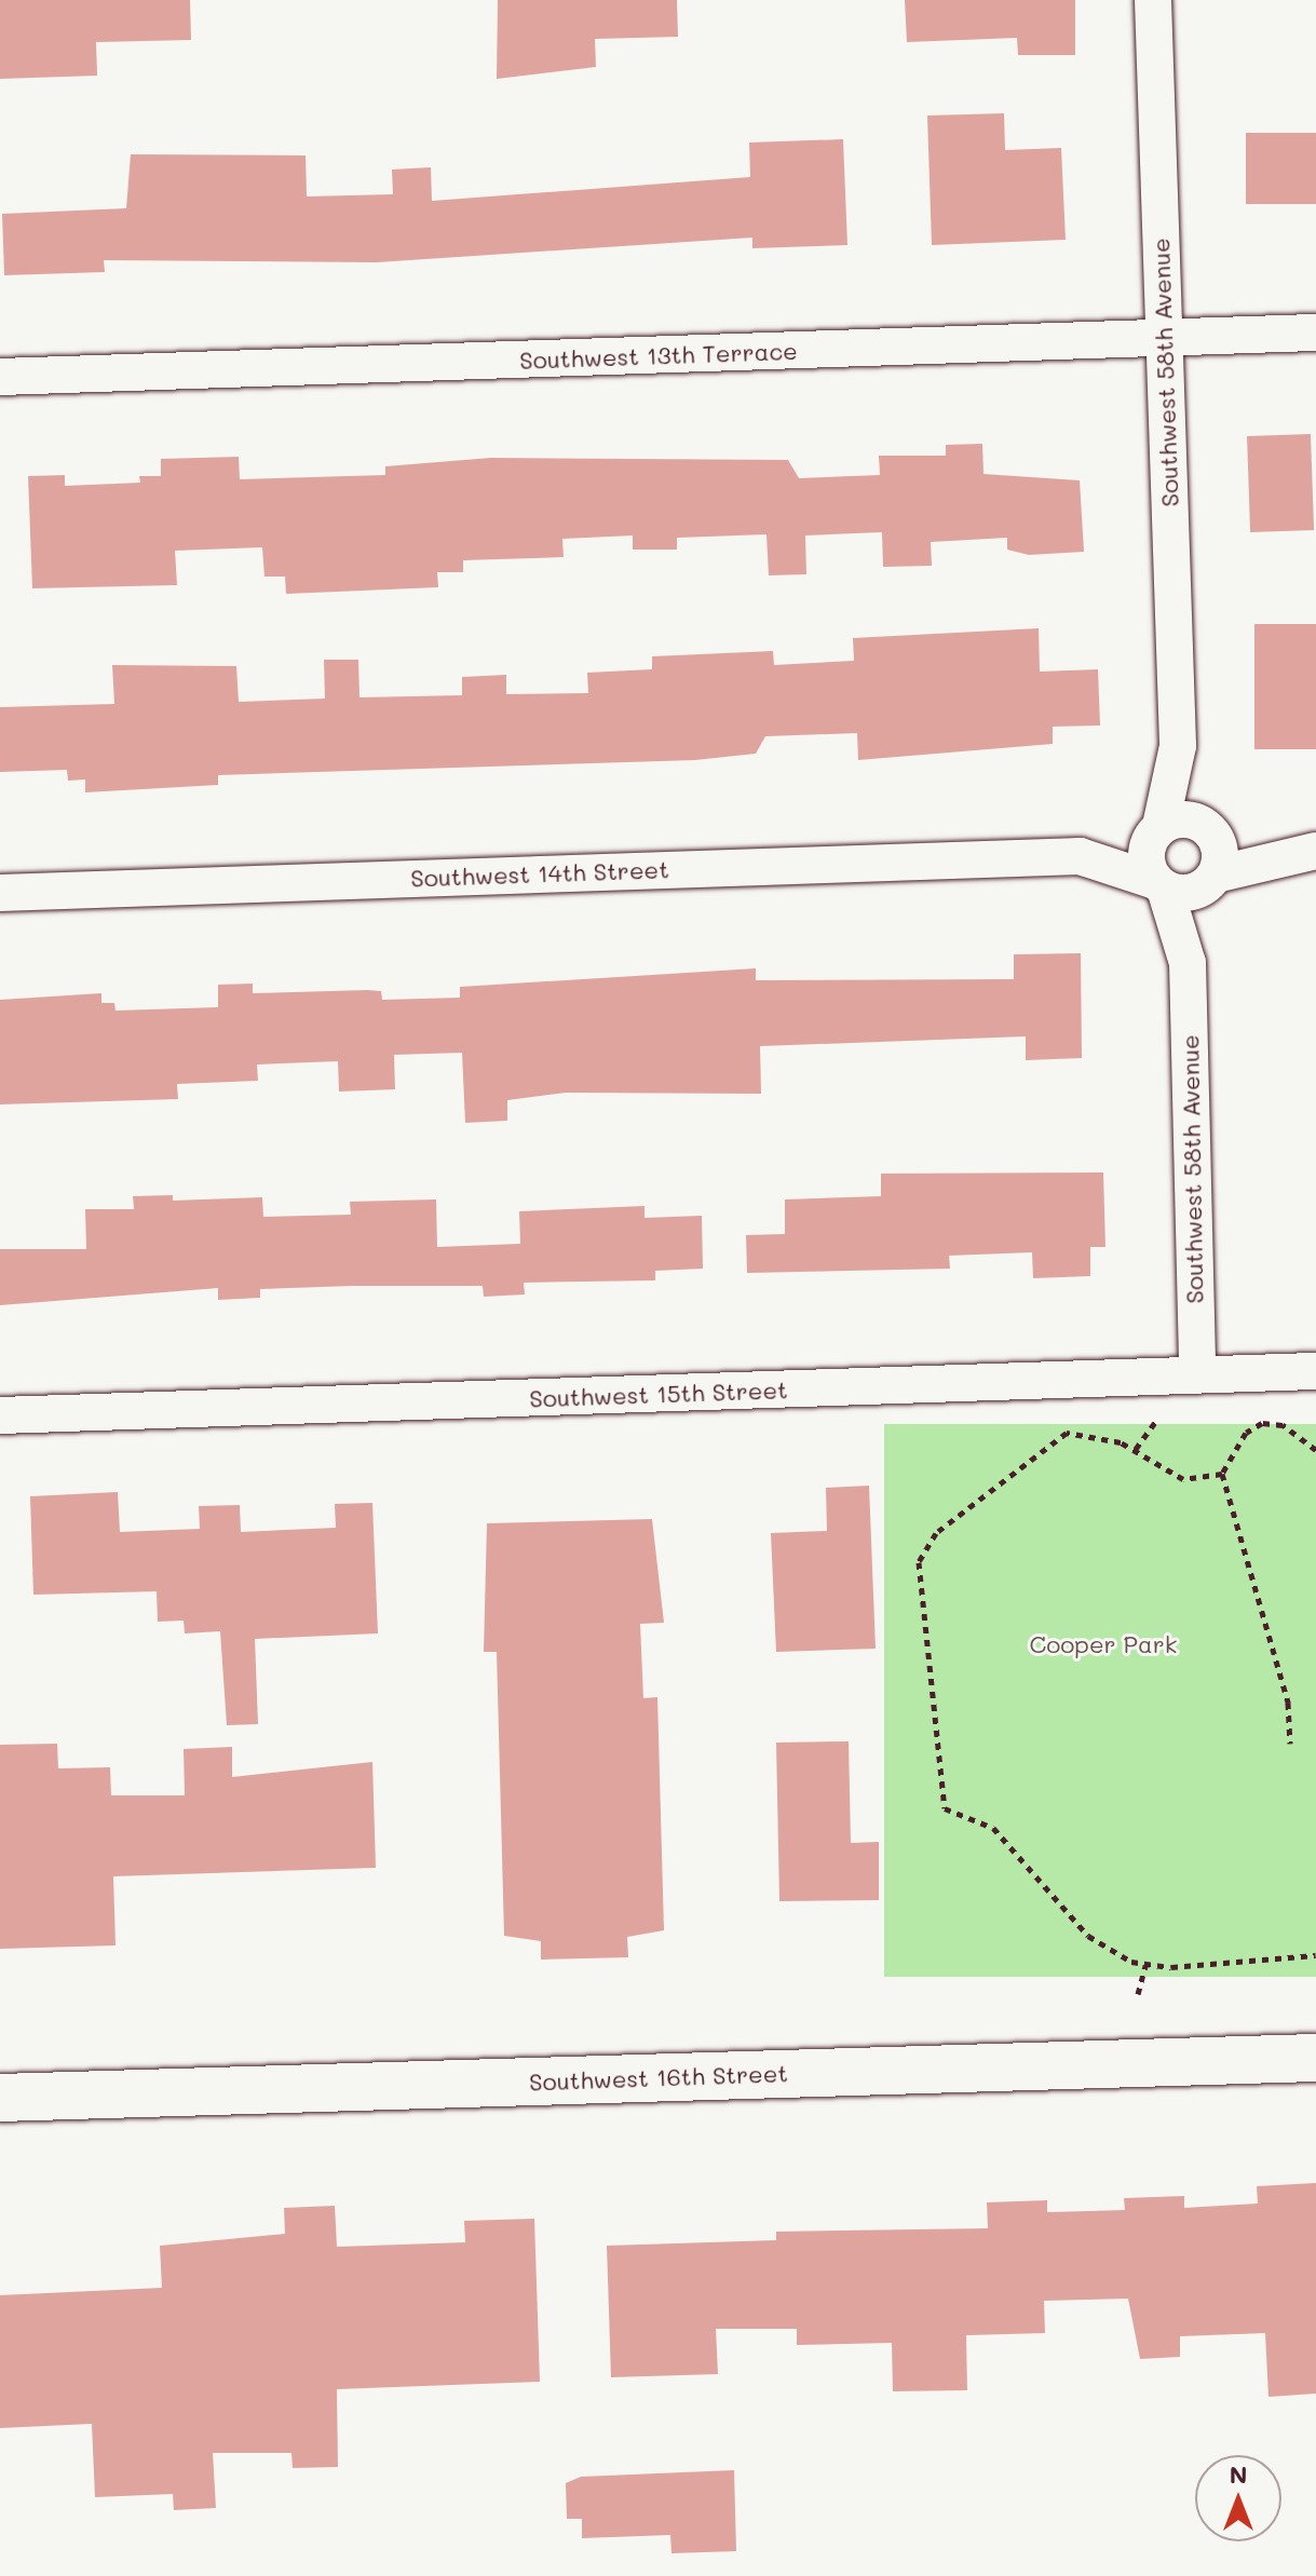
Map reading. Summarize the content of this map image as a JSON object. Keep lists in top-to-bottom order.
{
  "streets": {
    "street": [
      "Southwest 13th Terrace",
      "Southwest 58th Avenue",
      "Southwest 14th Street",
      "Southwest 15th Street",
      "Southwest 16th Street"
    ]
  },
  "crossings": [
    ["Southwest 13th Terrace", "Southwest 58th Avenue"],
    ["Southwest 58th Avenue", "Southwest 14th Street"],
    ["Southwest 58th Avenue", "Southwest 15th Street"]
  ],
  "parks": ["Cooper Park"],
  "north": "top"
}
